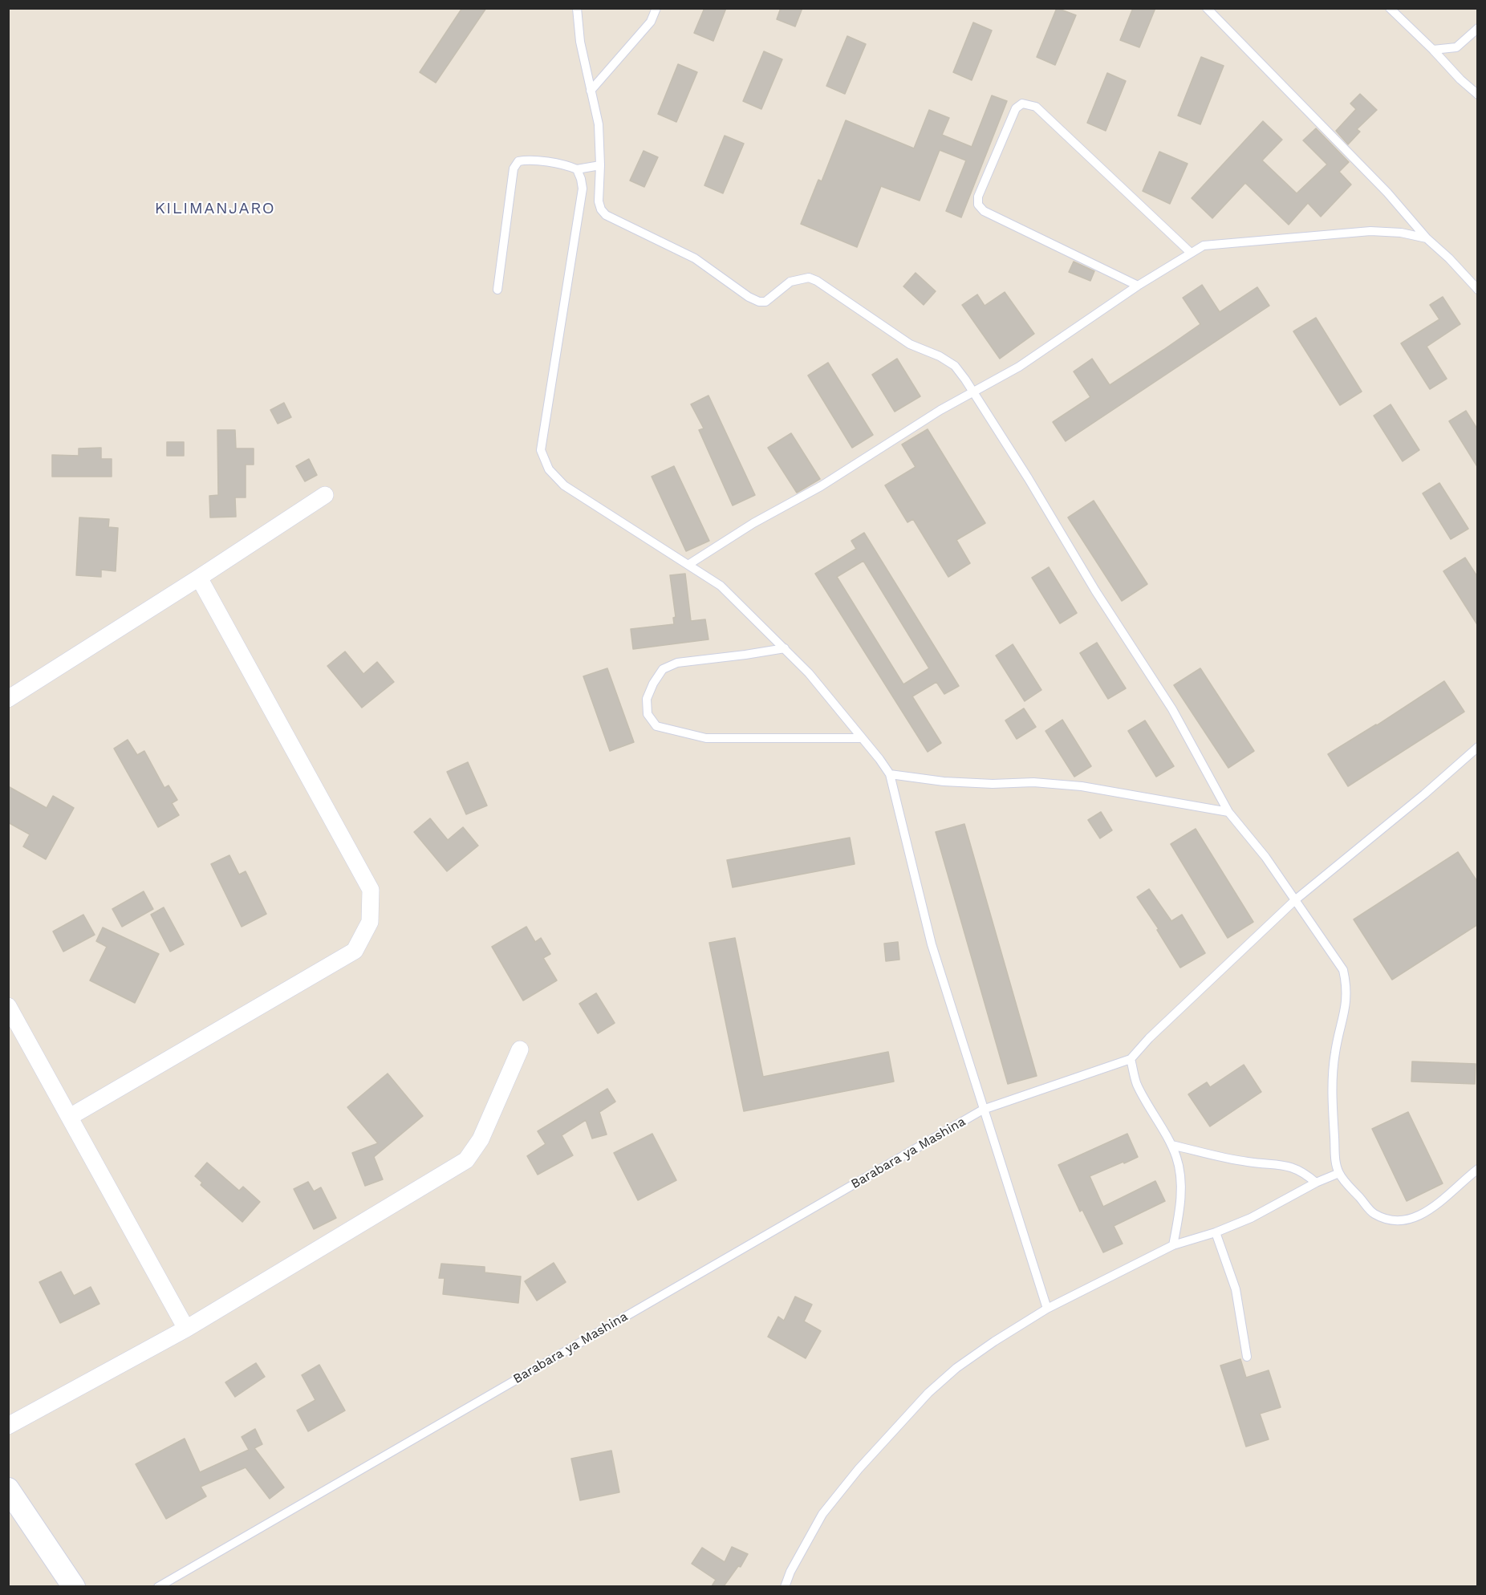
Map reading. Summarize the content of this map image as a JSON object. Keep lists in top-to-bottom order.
{
  "streets": {
    "lane": ["Barabara ya Mashina"]
  },
  "districts": ["KILIMANJARO"]
}
